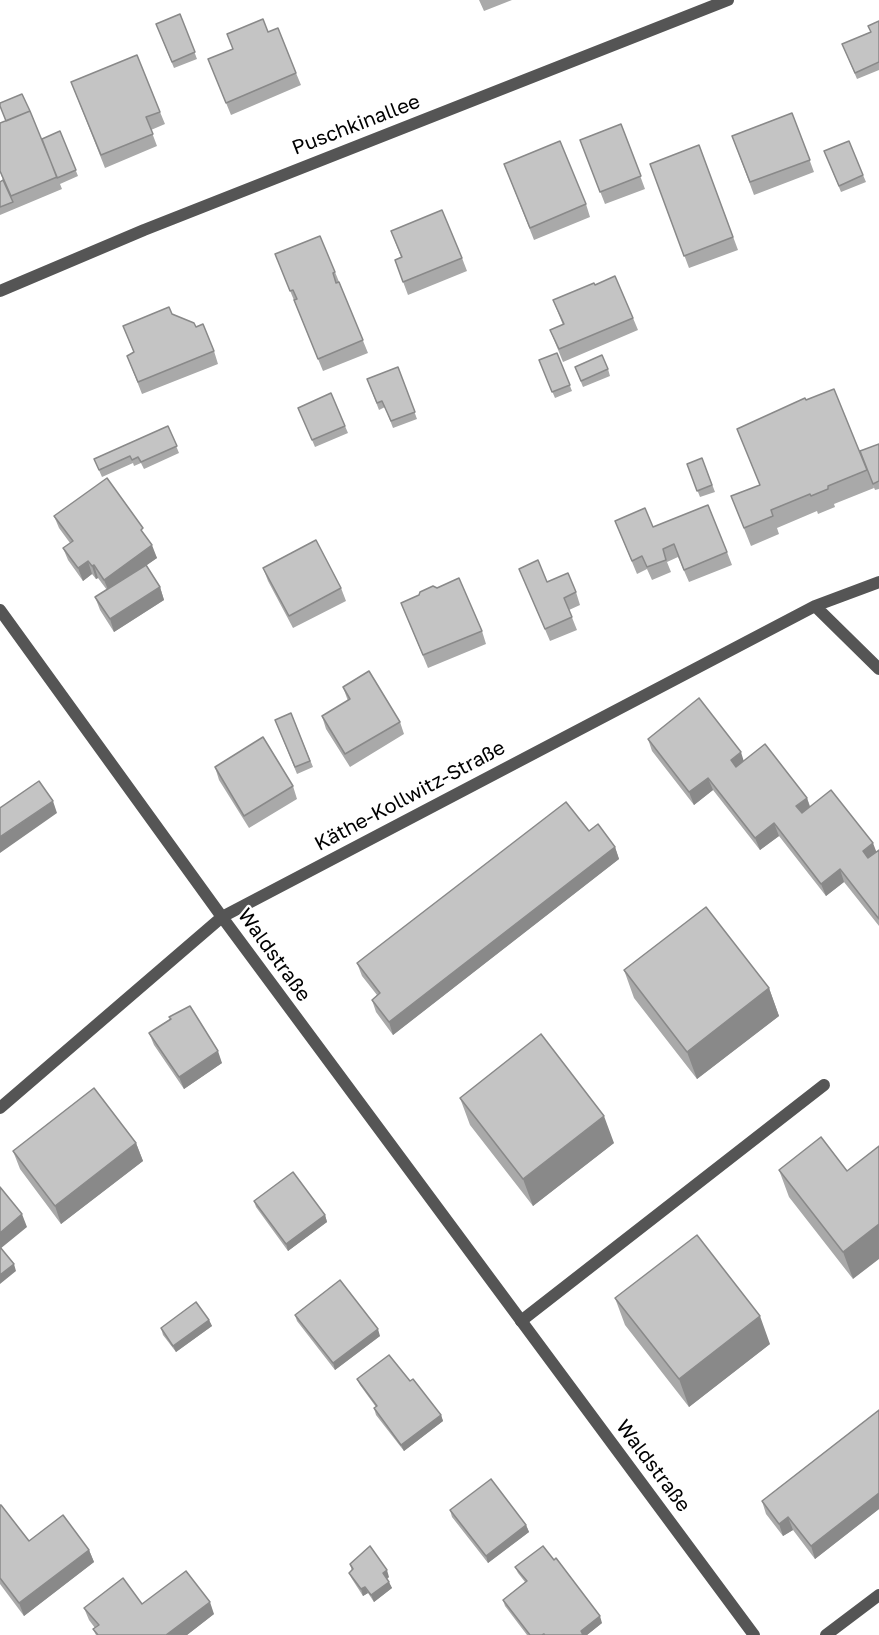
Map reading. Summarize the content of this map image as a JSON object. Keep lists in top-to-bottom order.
{
  "streets": {
    "street": ["Puschkinallee", "Käthe-Kollwitz-Straße", "Waldstraße"]
  },
  "crossings": [
    ["Käthe-Kollwitz-Straße", "Waldstraße"]
  ]
}
